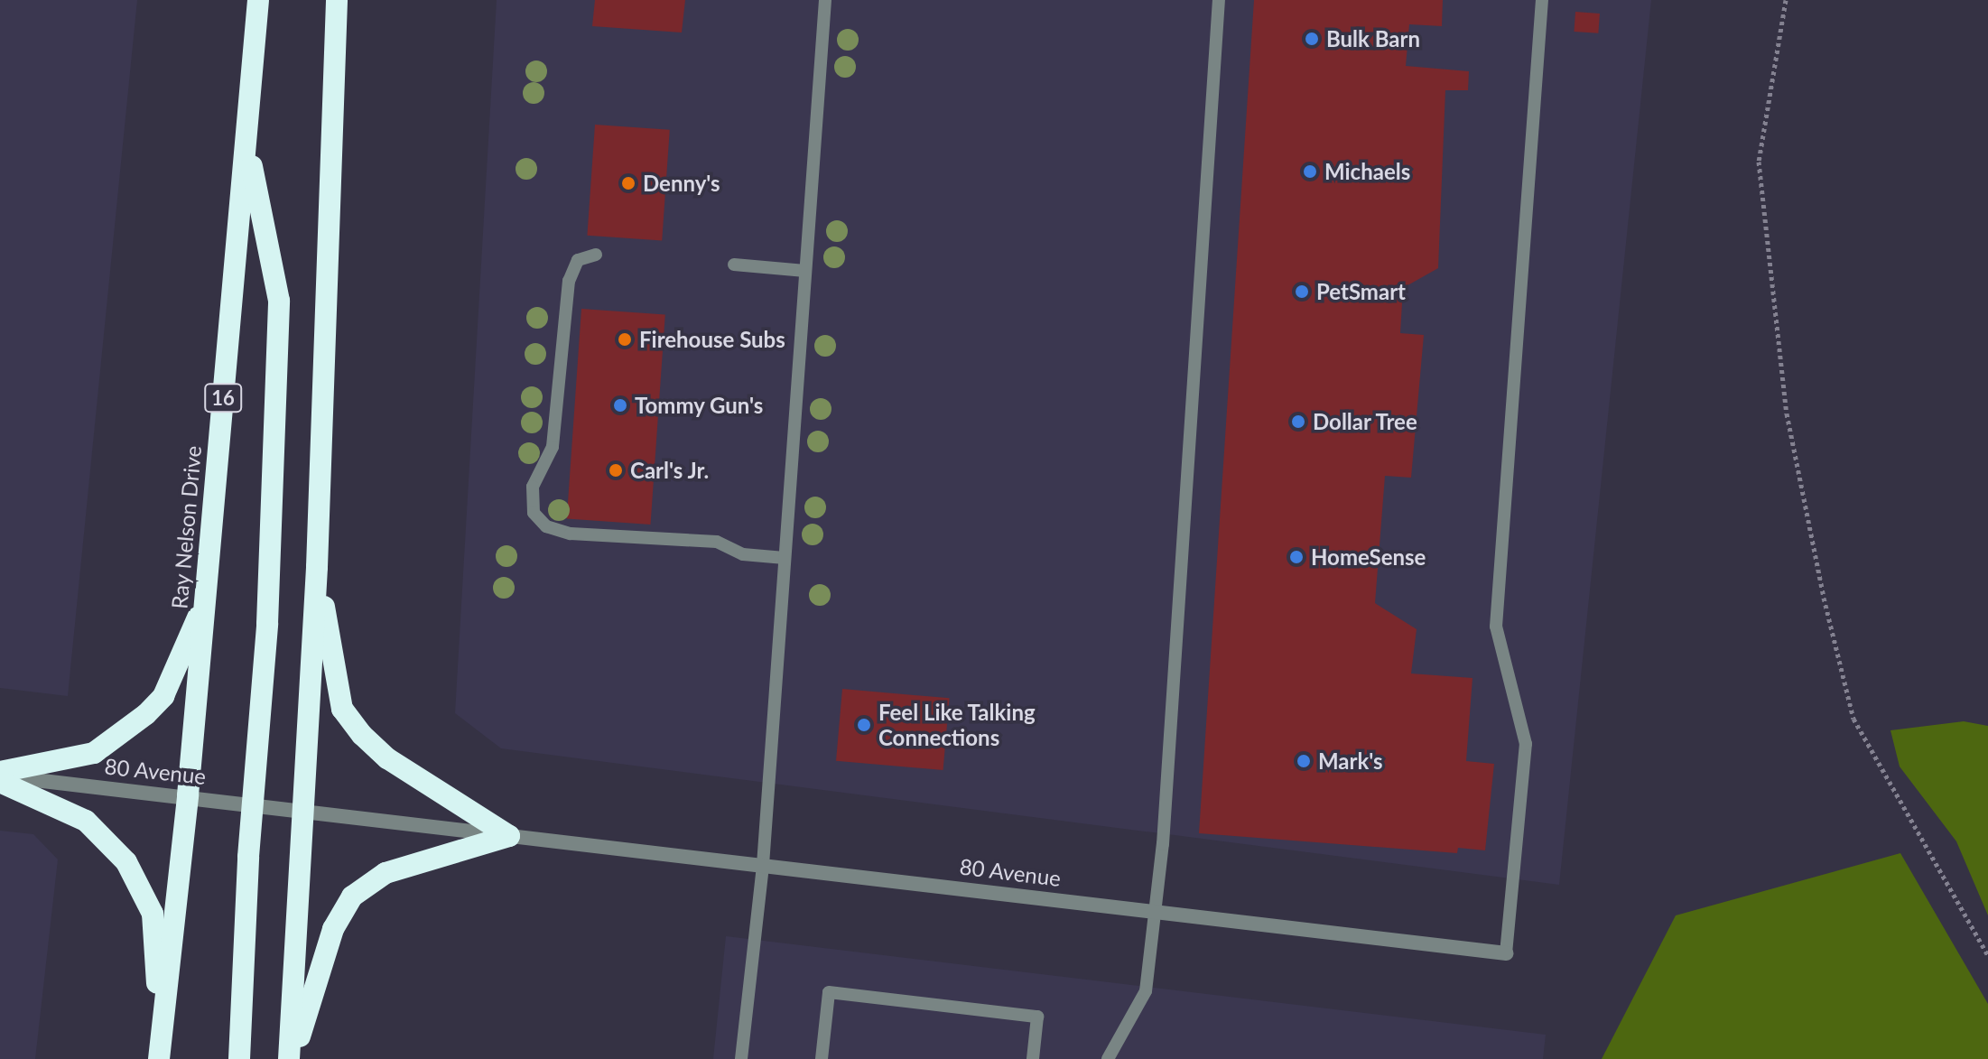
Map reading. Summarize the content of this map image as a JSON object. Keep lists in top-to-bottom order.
{
  "streets": {
    "highway": ["16", "Ray Nelson Drive"],
    "street": ["80 Avenue"]
  },
  "crossings": [
    ["Ray Nelson Drive", "80 Avenue"]
  ],
  "places": [
    "Bulk Barn",
    "Michaels",
    "Denny's",
    "PetSmart",
    "Firehouse Subs",
    "Tommy Gun's",
    "Dollar Tree",
    "Carl's Jr.",
    "HomeSense",
    "Feel Like Talking Connections",
    "Mark's"
  ]
}
